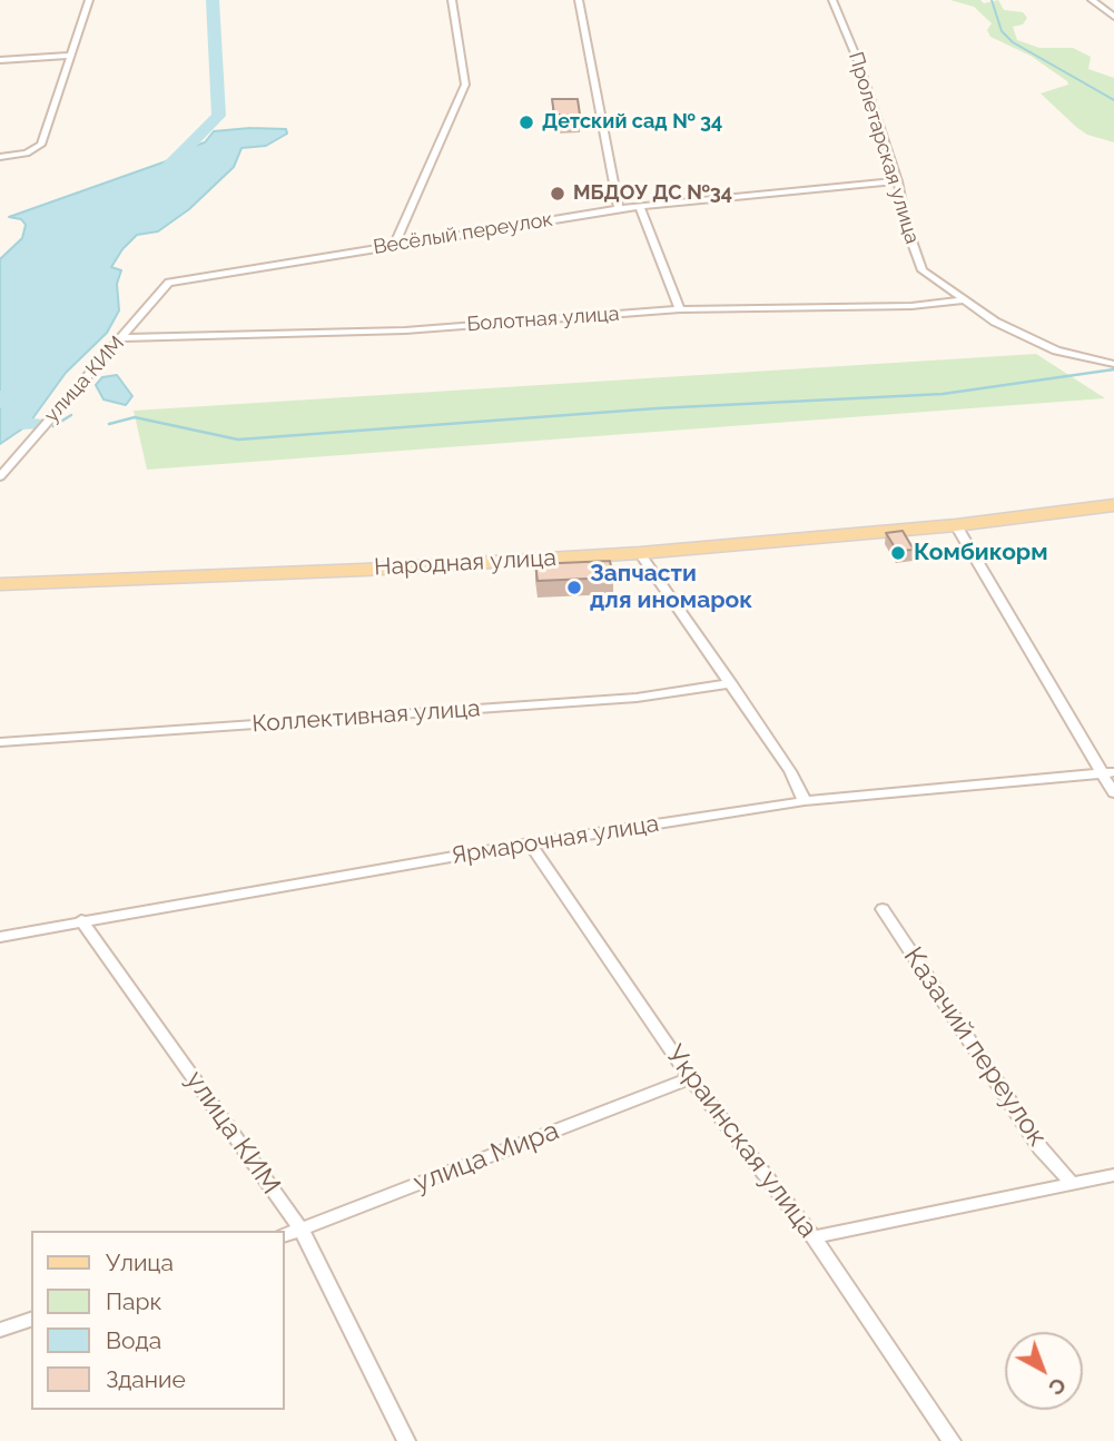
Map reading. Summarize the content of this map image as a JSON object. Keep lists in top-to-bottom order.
{
  "streets": {
    "main road": ["Народная улица"],
    "street": [
      "Пролетарская улица",
      "Весёлый переулок",
      "Болотная улица",
      "улица КИМ",
      "Коллективная улица",
      "Ярмарочная улица",
      "Казачий переулок",
      "Украинская улица",
      "улица Мира"
    ]
  },
  "crossings": [
    ["Пролетарская улица", "Весёлый переулок"],
    ["Пролетарская улица", "Болотная улица"],
    ["Весёлый переулок", "улица КИМ"],
    ["Болотная улица", "улица КИМ"],
    ["улица КИМ", "Ярмарочная улица"],
    ["улица КИМ", "улица Мира"],
    ["Ярмарочная улица", "Украинская улица"],
    ["Украинская улица", "улица Мира"]
  ],
  "places": [
    "Детский сад № 34",
    "МБДОУ ДС №34",
    "Комбикорм",
    "Запчасти для иномарок"
  ],
  "legend": [
    "Улица",
    "Парк",
    "Вода",
    "Здание"
  ],
  "north": "bottom right"
}
